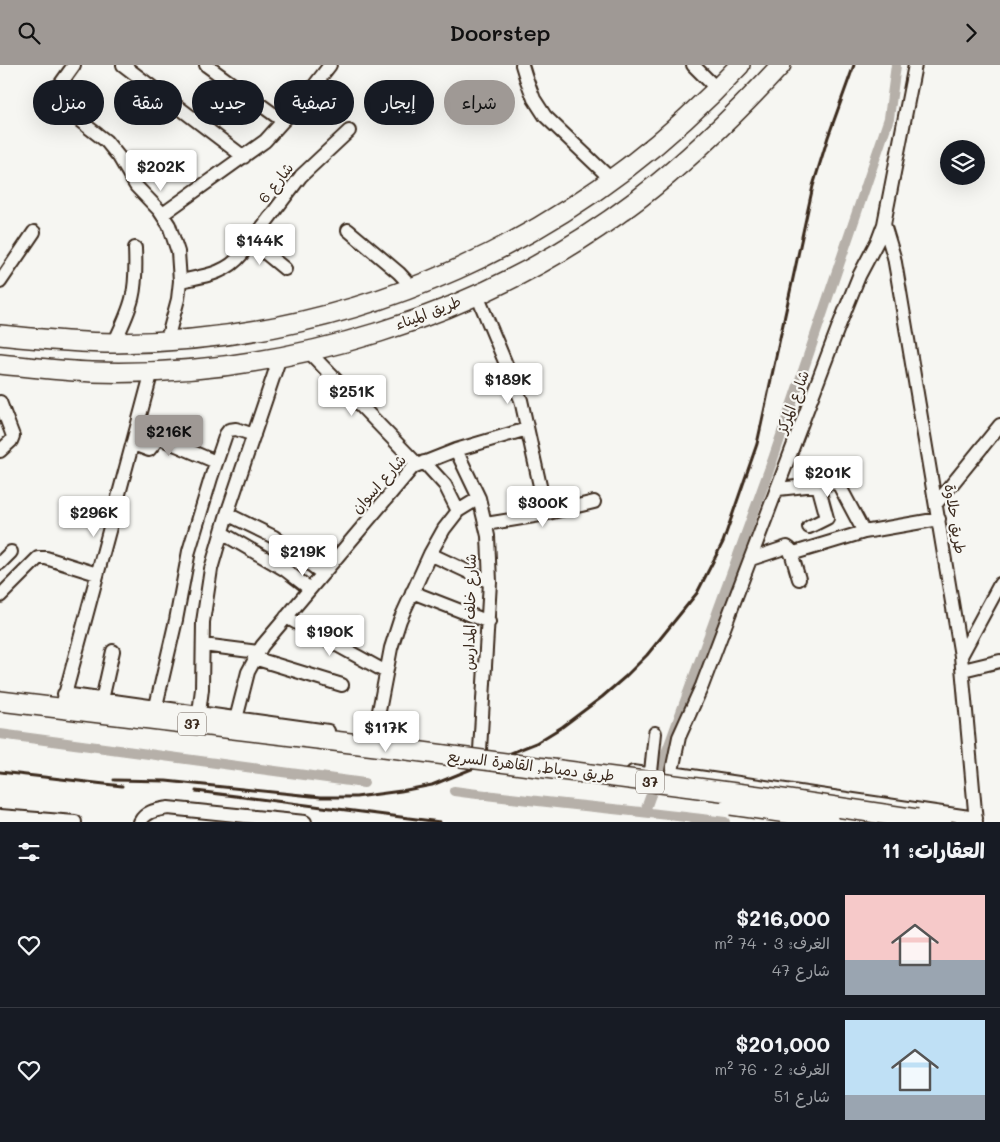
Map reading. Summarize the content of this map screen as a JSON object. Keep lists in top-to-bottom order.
{
  "streets": {
    "highway": ["طريق الميناء", "37", "طريق دمياط, القاهرة السريع"],
    "street": [
      "شارع 6",
      "شارع المركز",
      "شارع اسوان",
      "طريق حلاوة",
      "شارع خلف المدارس"
    ]
  },
  "crossings": [
    ["شارع المركز", "طريق حلاوة"],
    ["شارع اسوان", "شارع خلف المدارس"]
  ],
  "page": {
    "header": "Doorstep",
    "chip": [
      "شراء",
      "إيجار",
      "تصفية",
      "جديد",
      "شقة",
      "منزل"
    ],
    "price": [
      "$202K",
      "$144K",
      "$189K",
      "$251K",
      "$216K",
      "$201K",
      "$300K",
      "$296K",
      "$219K",
      "$190K",
      "$117K"
    ],
    "heading": "العقارات: 11",
    "list": [
      {
        "name": "$216,000",
        "note": "الغرف: 3 · 74 m² · شارع 47"
      },
      {
        "name": "$201,000",
        "note": "الغرف: 2 · 76 m² · شارع 51"
      }
    ]
  }
}
